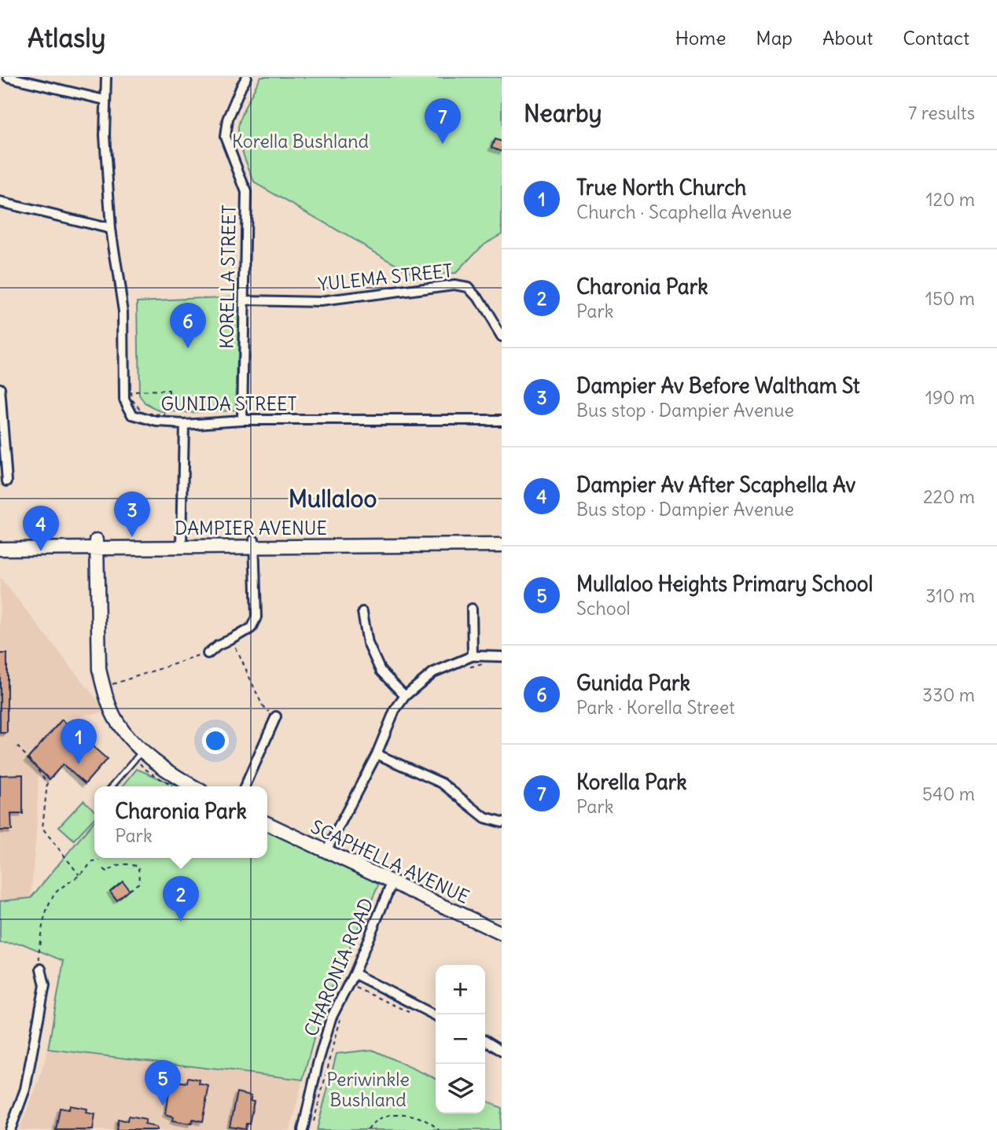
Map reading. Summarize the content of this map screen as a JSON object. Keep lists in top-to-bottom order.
{
  "streets": {
    "main road": ["DAMPIER AVENUE", "SCAPHELLA AVENUE"],
    "street": [
      "KORELLA STREET",
      "YULEMA STREET",
      "GUNIDA STREET",
      "CHARONIA ROAD"
    ]
  },
  "crossings": [
    ["KORELLA STREET", "YULEMA STREET"],
    ["KORELLA STREET", "GUNIDA STREET"],
    ["SCAPHELLA AVENUE", "CHARONIA ROAD"]
  ],
  "districts": ["Mullaloo"],
  "parks": ["Korella Bushland", "Periwinkle Bushland"],
  "page": {
    "header": "Atlasly",
    "nav": [
      "Home",
      "Map",
      "About",
      "Contact"
    ],
    "heading": ["Nearby", "7 results"],
    "pins": [
      "7",
      "6",
      "3",
      "4",
      "1",
      "2",
      "5"
    ],
    "list": [
      {
        "mark": "1",
        "name": "True North Church",
        "note": "Church · Scaphella Avenue",
        "value": "120 m"
      },
      {
        "mark": "2",
        "name": "Charonia Park",
        "note": "Park",
        "value": "150 m"
      },
      {
        "mark": "3",
        "name": "Dampier Av Before Waltham St",
        "note": "Bus stop · Dampier Avenue",
        "value": "190 m"
      },
      {
        "mark": "4",
        "name": "Dampier Av After Scaphella Av",
        "note": "Bus stop · Dampier Avenue",
        "value": "220 m"
      },
      {
        "mark": "5",
        "name": "Mullaloo Heights Primary School",
        "note": "School",
        "value": "310 m"
      },
      {
        "mark": "6",
        "name": "Gunida Park",
        "note": "Park · Korella Street",
        "value": "330 m"
      },
      {
        "mark": "7",
        "name": "Korella Park",
        "note": "Park",
        "value": "540 m"
      }
    ],
    "popup": ["Charonia Park", "Park"],
    "map_buttons": ["+", "−"]
  }
}
